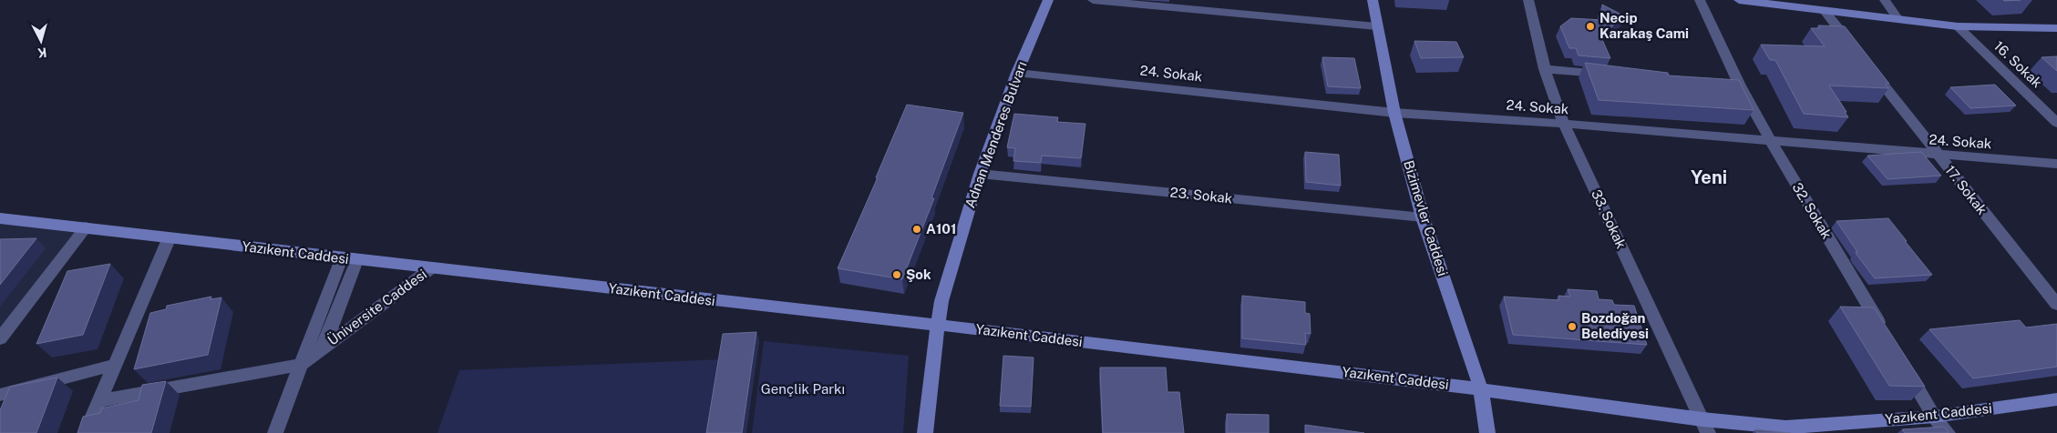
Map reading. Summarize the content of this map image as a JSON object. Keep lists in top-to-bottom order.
{
  "streets": {
    "street": [
      "16. Sokak",
      "24. Sokak",
      "Adnan Menderes Bulvarı",
      "17. Sokak",
      "23. Sokak",
      "32. Sokak",
      "Bizimevler Caddesi",
      "33. Sokak",
      "Yazıkent Caddesi",
      "Üniversite Caddesi"
    ]
  },
  "crossings": [
    ["24. Sokak", "Adnan Menderes Bulvarı"],
    ["24. Sokak", "17. Sokak"],
    ["24. Sokak", "32. Sokak"],
    ["24. Sokak", "Bizimevler Caddesi"],
    ["24. Sokak", "33. Sokak"],
    ["Adnan Menderes Bulvarı", "23. Sokak"],
    ["Adnan Menderes Bulvarı", "Yazıkent Caddesi"],
    ["23. Sokak", "Bizimevler Caddesi"],
    ["Bizimevler Caddesi", "Yazıkent Caddesi"],
    ["33. Sokak", "Yazıkent Caddesi"],
    ["Yazıkent Caddesi", "Üniversite Caddesi"]
  ],
  "districts": ["Yeni"],
  "parks": ["Gençlik Parkı"],
  "places": [
    "Necip Karakaş Cami",
    "A101",
    "Şok",
    "Bozdoğan Belediyesi"
  ],
  "north": "bottom"
}
